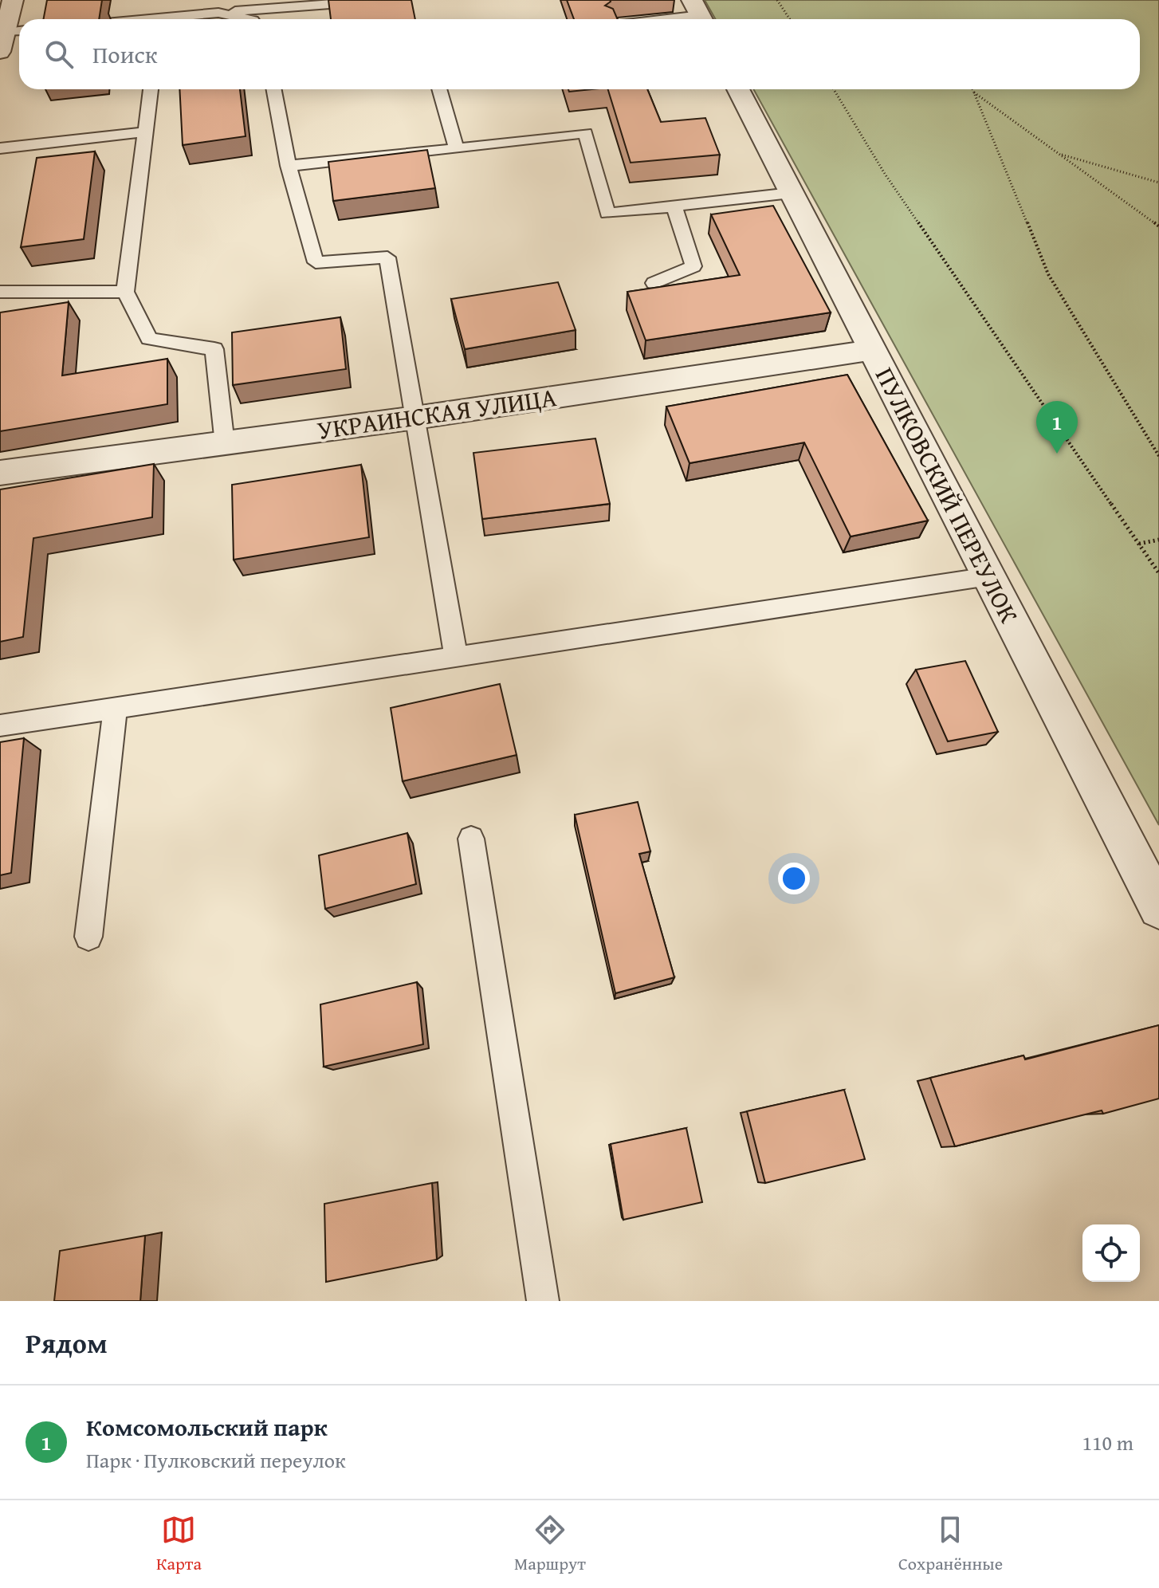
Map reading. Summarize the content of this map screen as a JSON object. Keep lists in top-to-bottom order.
{
  "streets": {
    "street": ["УКРАИНСКАЯ УЛИЦА", "ПУЛКОВСКИЙ ПЕРЕУЛОК"]
  },
  "crossings": [
    ["УКРАИНСКАЯ УЛИЦА", "ПУЛКОВСКИЙ ПЕРЕУЛОК"]
  ],
  "page": {
    "search": "Поиск",
    "pins": "1",
    "heading": "Рядом",
    "list": [
      {
        "mark": "1",
        "name": "Комсомольский парк",
        "note": "Парк · Пулковский переулок",
        "value": "110 m"
      }
    ],
    "nav": ["Карта", "Маршрут", "Сохранённые"]
  }
}
